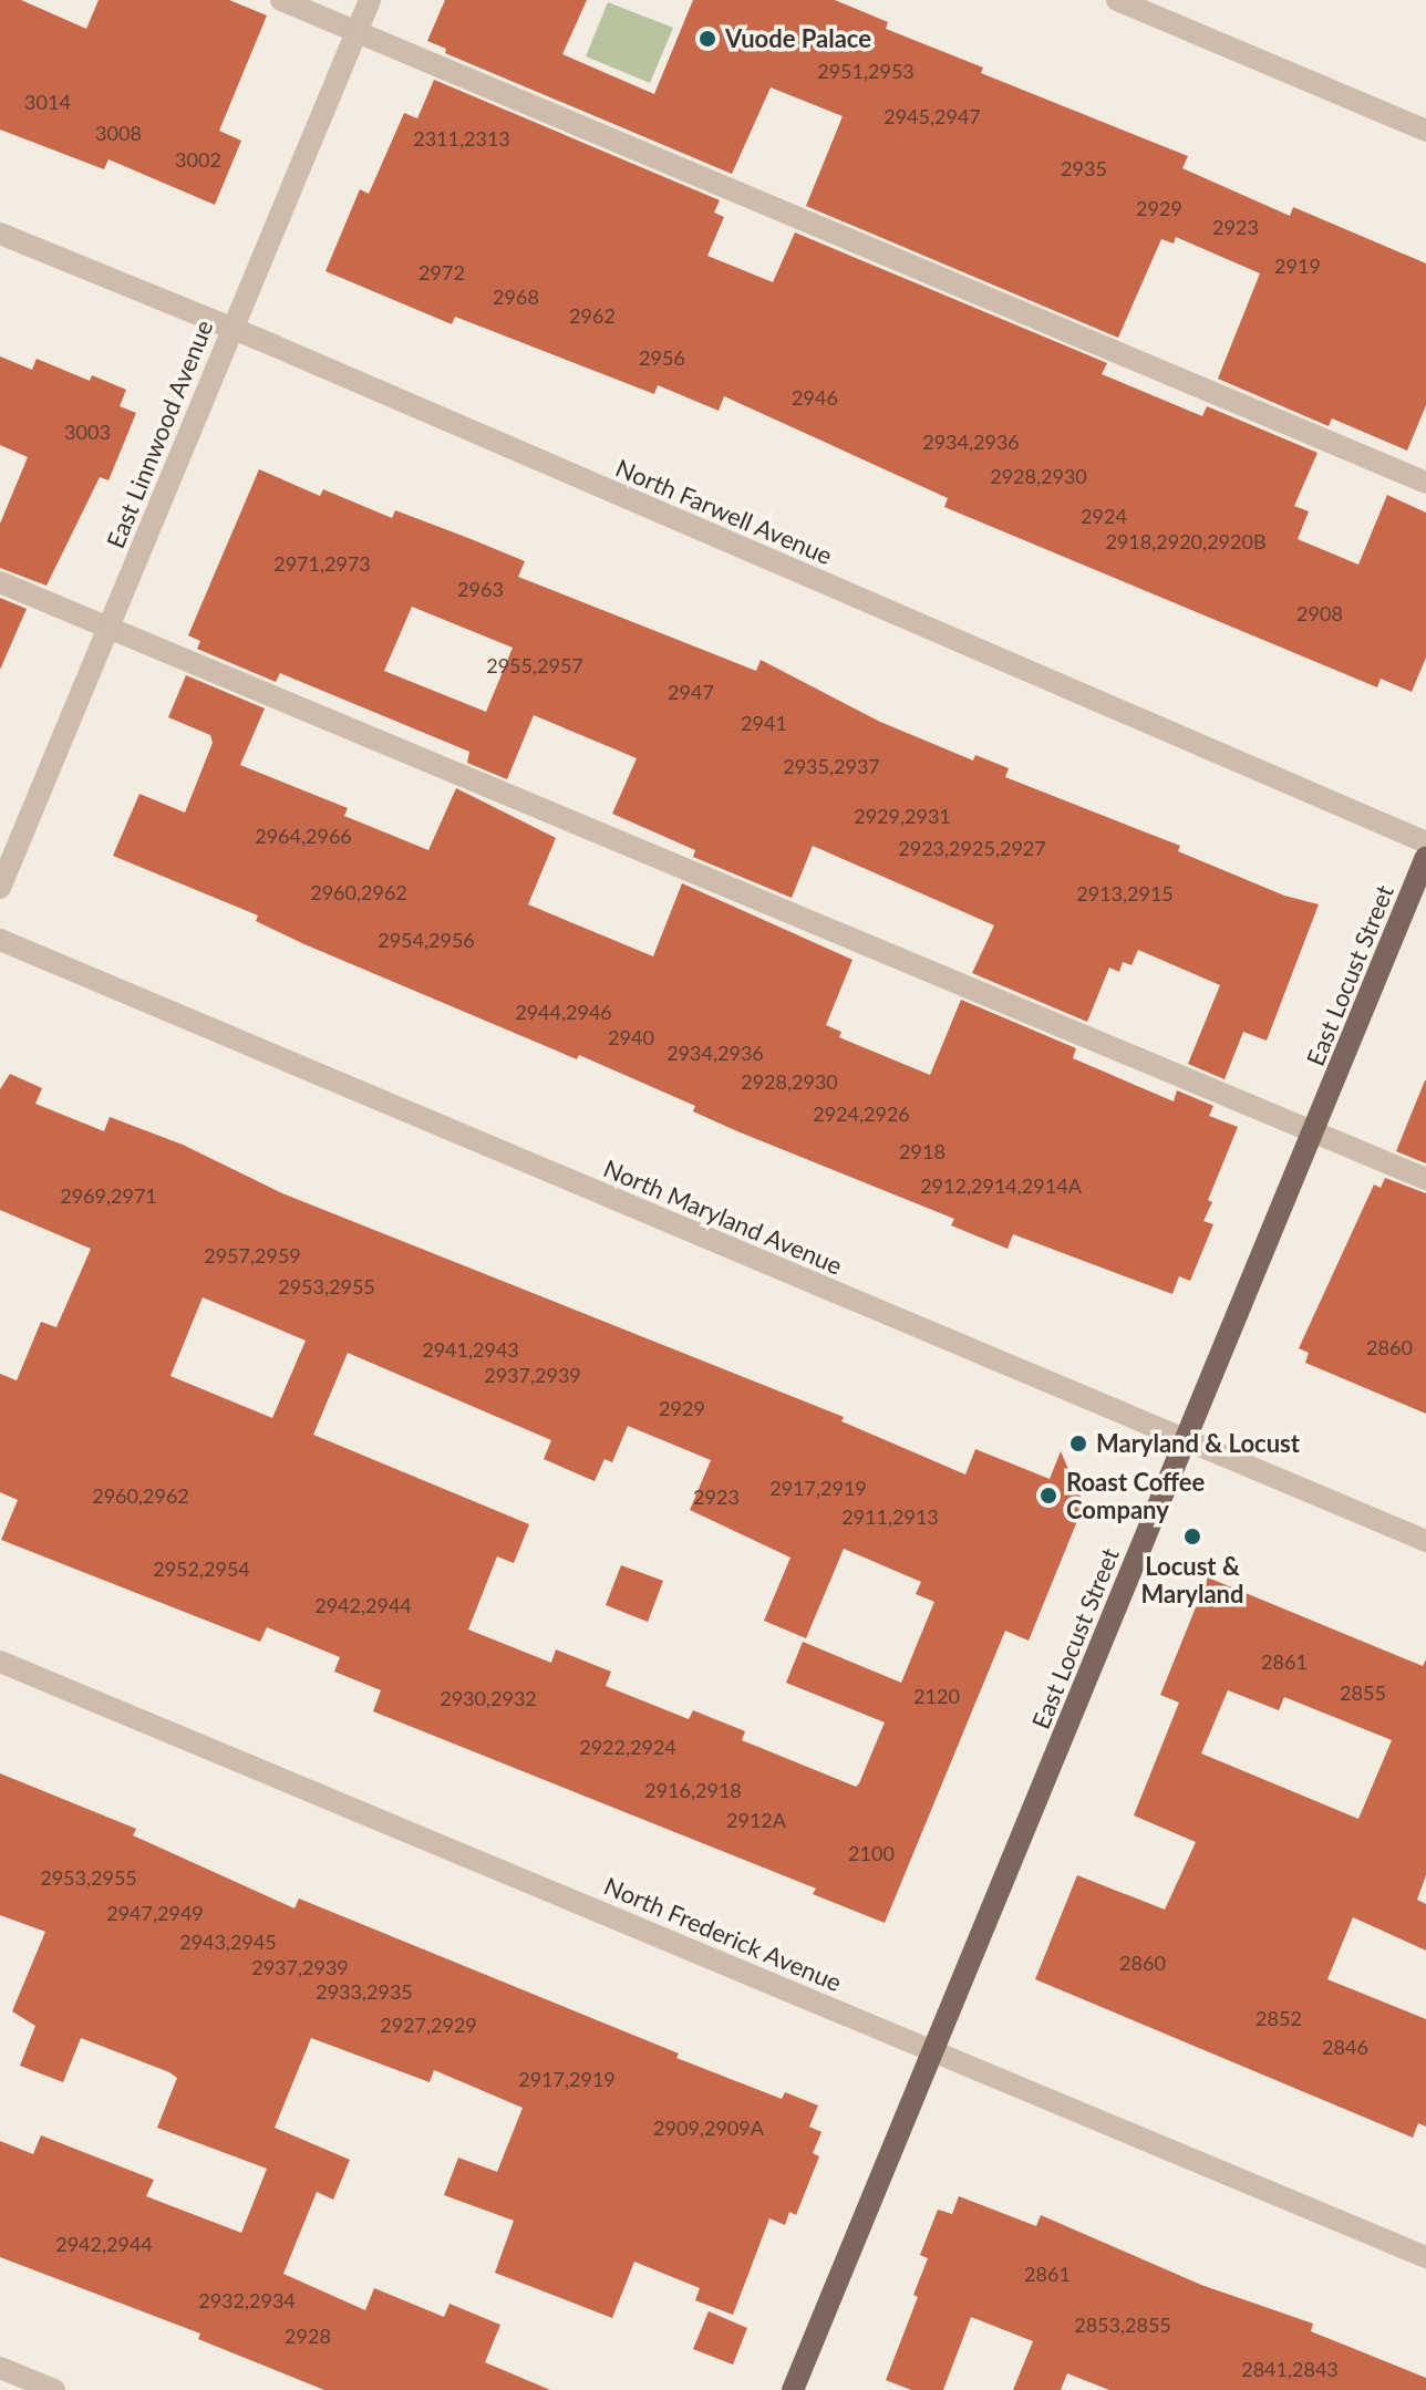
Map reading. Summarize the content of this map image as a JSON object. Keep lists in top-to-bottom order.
{
  "streets": {
    "main road": ["East Locust Street"],
    "street": [
      "East Linnwood Avenue",
      "North Farwell Avenue",
      "North Maryland Avenue",
      "North Frederick Avenue"
    ]
  },
  "crossings": [
    ["East Linnwood Avenue", "North Farwell Avenue"],
    ["East Locust Street", "North Maryland Avenue"],
    ["East Locust Street", "North Frederick Avenue"]
  ],
  "places": [
    "Vuode Palace",
    "Maryland & Locust",
    "Roast Coffee Company",
    "Locust & Maryland"
  ],
  "house_numbers": [
    "2951,2953",
    "3014",
    "2945,2947",
    "3008",
    "2311,2313",
    "3002",
    "2935",
    "2929",
    "2923",
    "2919",
    "2972",
    "2968",
    "2962",
    "2956",
    "2946",
    "3003",
    "2934,2936",
    "2928,2930",
    "2924",
    "2918,2920,2920B",
    "2971,2973",
    "2963",
    "2908",
    "2955,2957",
    "2947",
    "2941",
    "2935,2937",
    "2929,2931",
    "2964,2966",
    "2923,2925,2927",
    "2960,2962",
    "2913,2915",
    "2954,2956",
    "2944,2946",
    "2940",
    "2934,2936",
    "2928,2930",
    "2924,2926",
    "2918",
    "2912,2914,2914A",
    "2969,2971",
    "2957,2959",
    "2953,2955",
    "2860",
    "2941,2943",
    "2937,2939",
    "2929",
    "2917,2919",
    "2960,2962",
    "2923",
    "2911,2913",
    "2952,2954",
    "2942,2944",
    "2861",
    "2855",
    "2120",
    "2930,2932",
    "2922,2924",
    "2916,2918",
    "2912A",
    "2100",
    "2953,2955",
    "2947,2949",
    "2943,2945",
    "2860",
    "2937,2939",
    "2933,2935",
    "2852",
    "2927,2929",
    "2846",
    "2917,2919",
    "2909,2909A",
    "2942,2944",
    "2861",
    "2932,2934",
    "2853,2855",
    "2928",
    "2841,2843"
  ]
}
